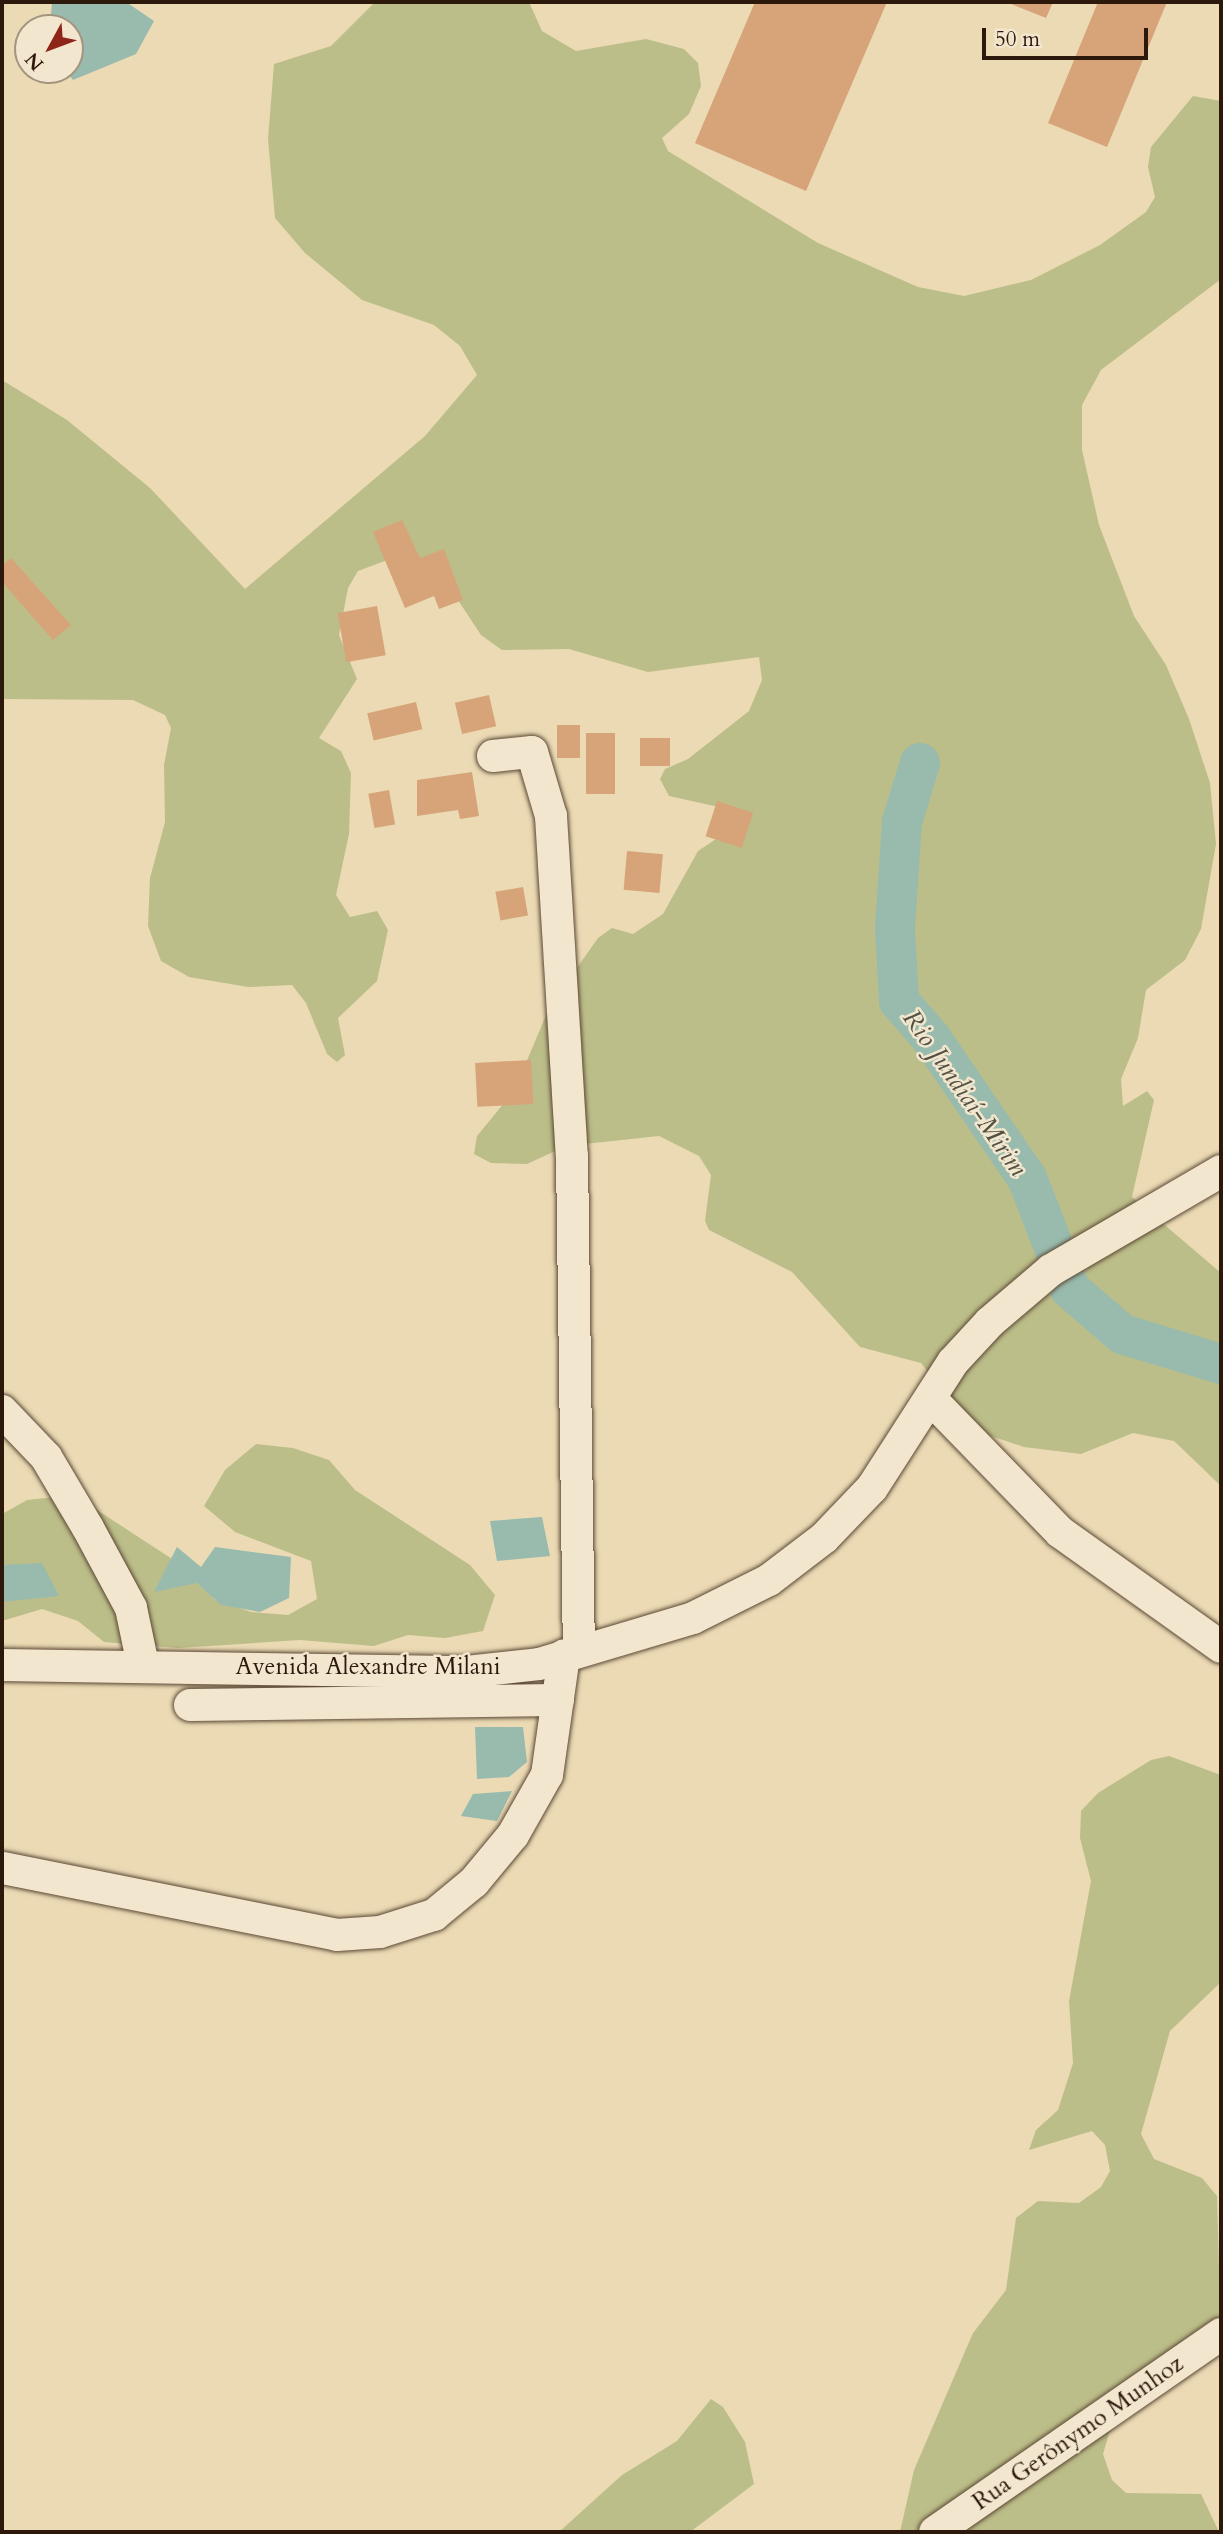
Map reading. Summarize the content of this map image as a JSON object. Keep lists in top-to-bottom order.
{
  "streets": {
    "street": ["Avenida Alexandre Milani", "Rua Gerônymo Munhoz"]
  },
  "water": ["Rio Jundiaí-Mirim"],
  "scale_bar": "50 m",
  "north": "bottom left"
}
